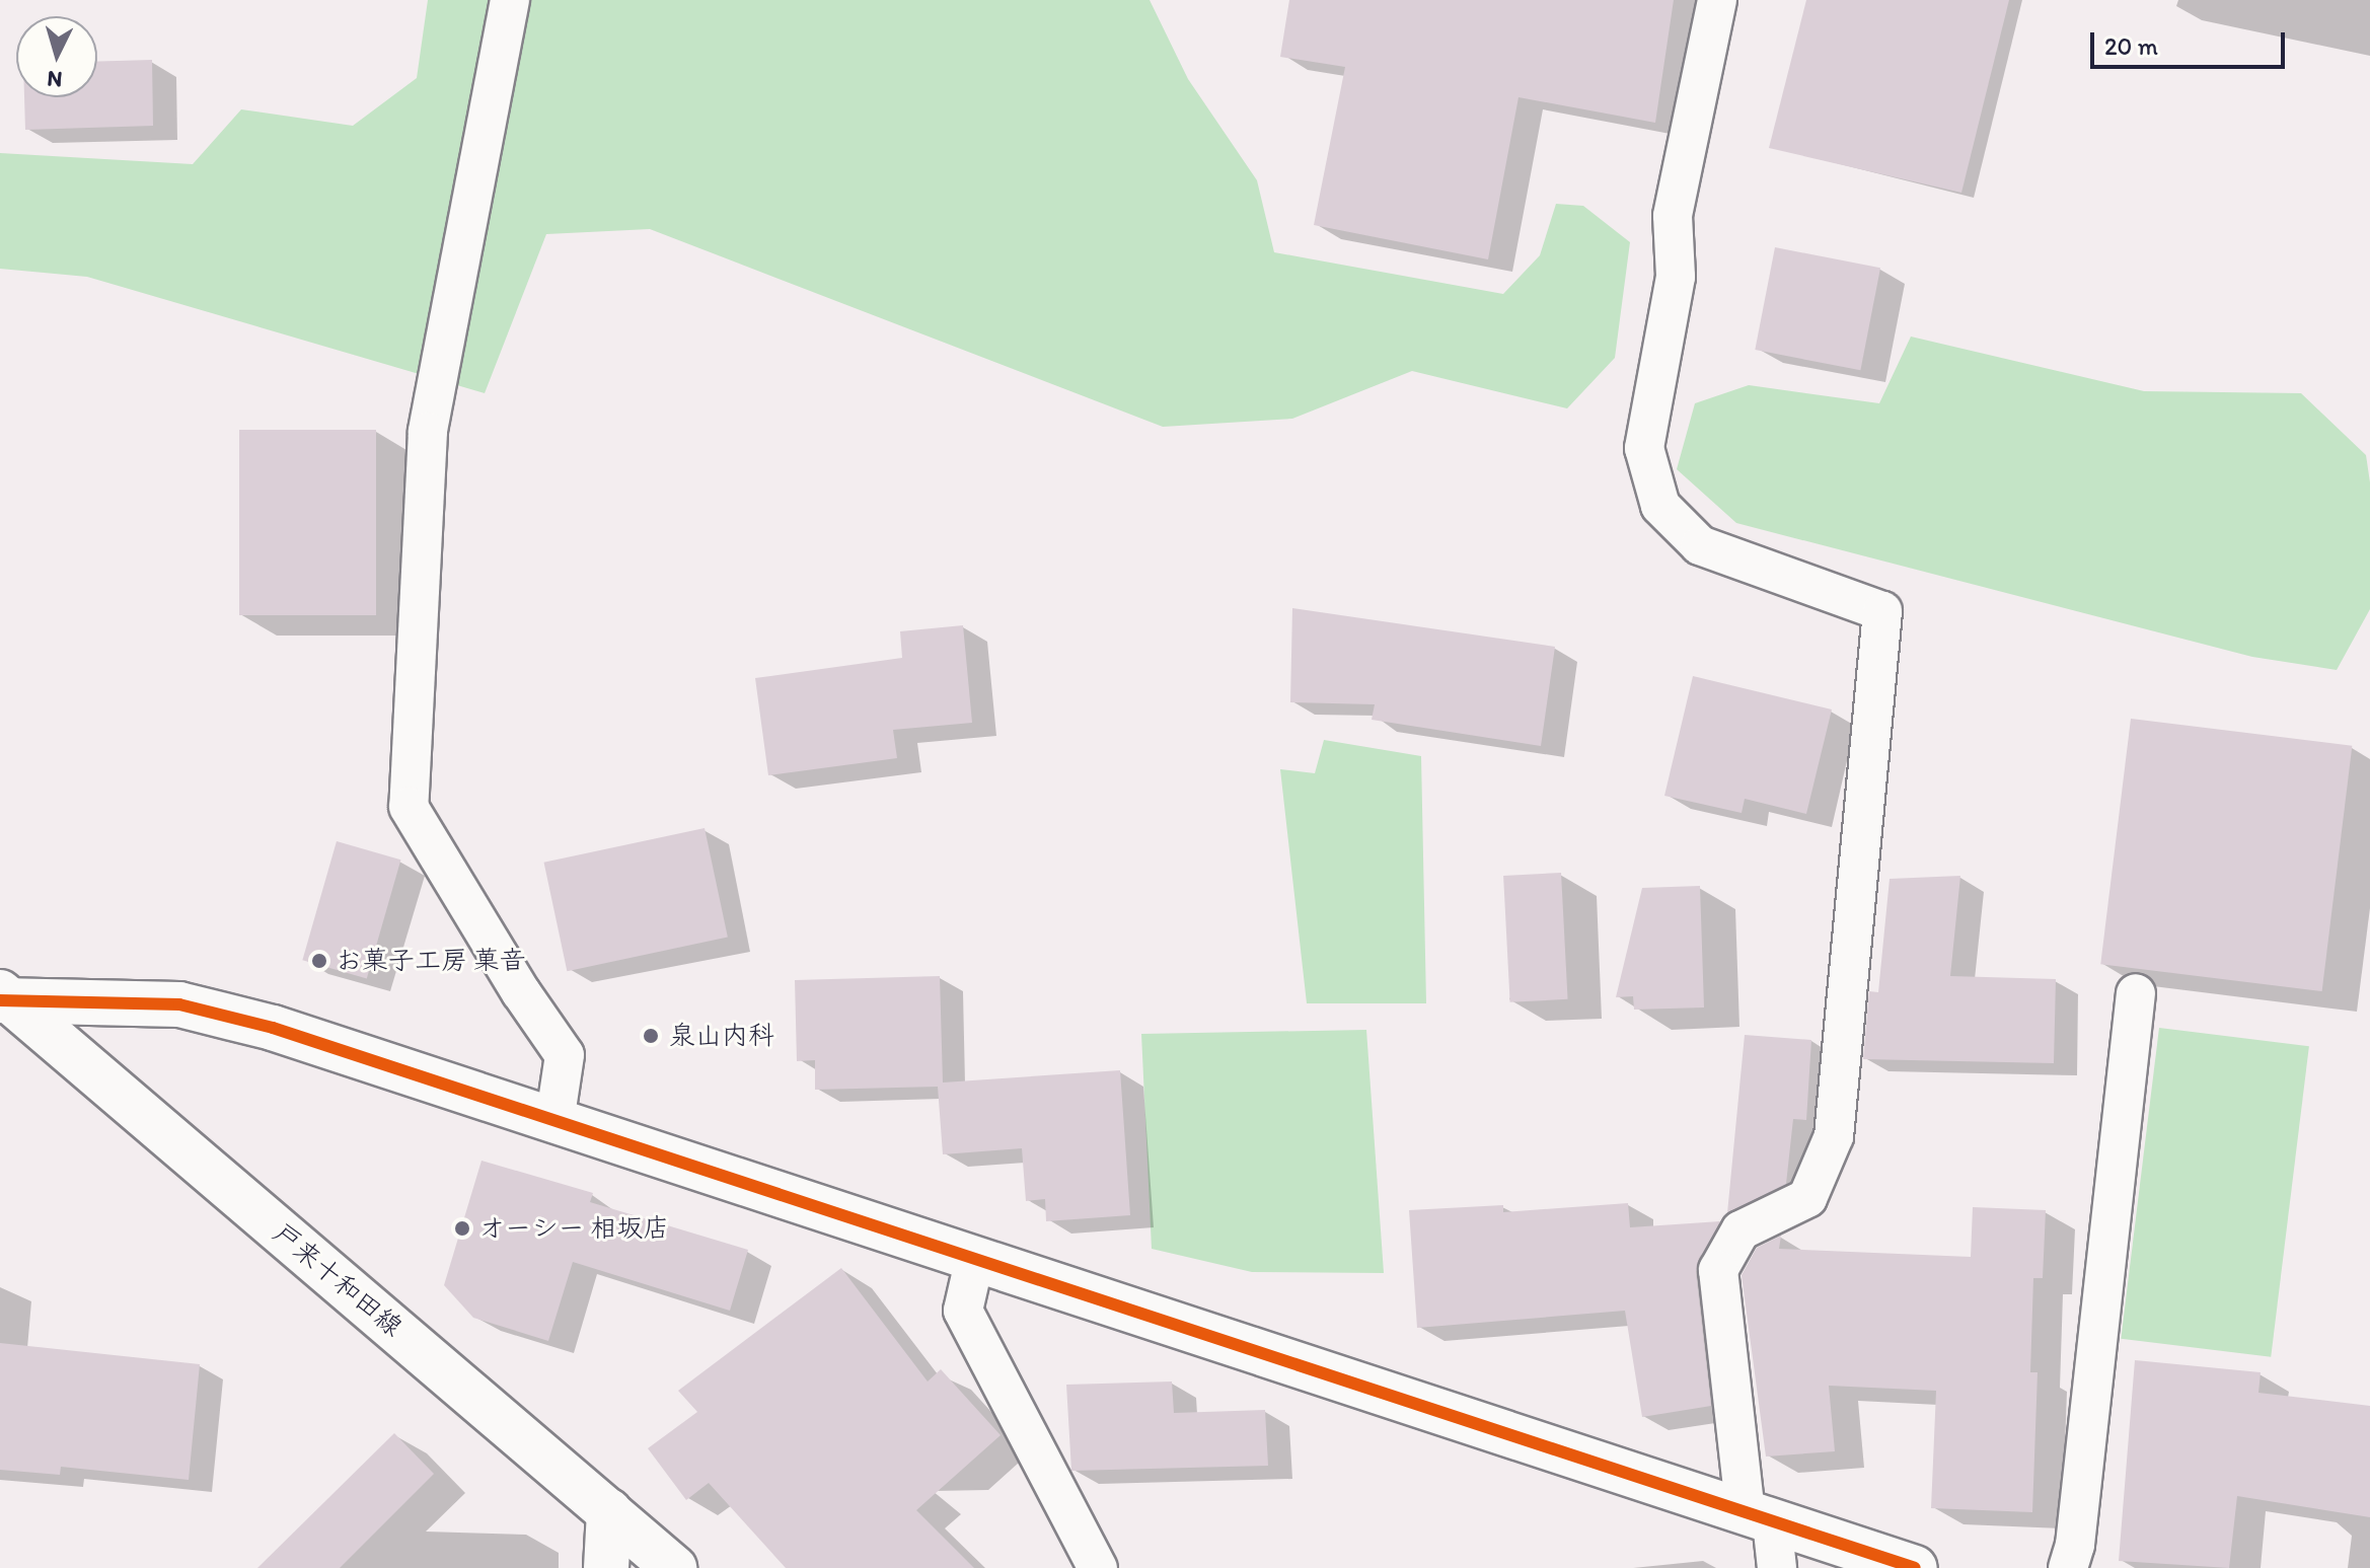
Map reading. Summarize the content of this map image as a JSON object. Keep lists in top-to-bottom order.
{
  "streets": {
    "street": ["戸来十和田線"]
  },
  "places": ["お菓子工房 菓音", "泉山内科", "オーシー 相坂店"],
  "scale_bar": "20 m",
  "north": "bottom"
}
